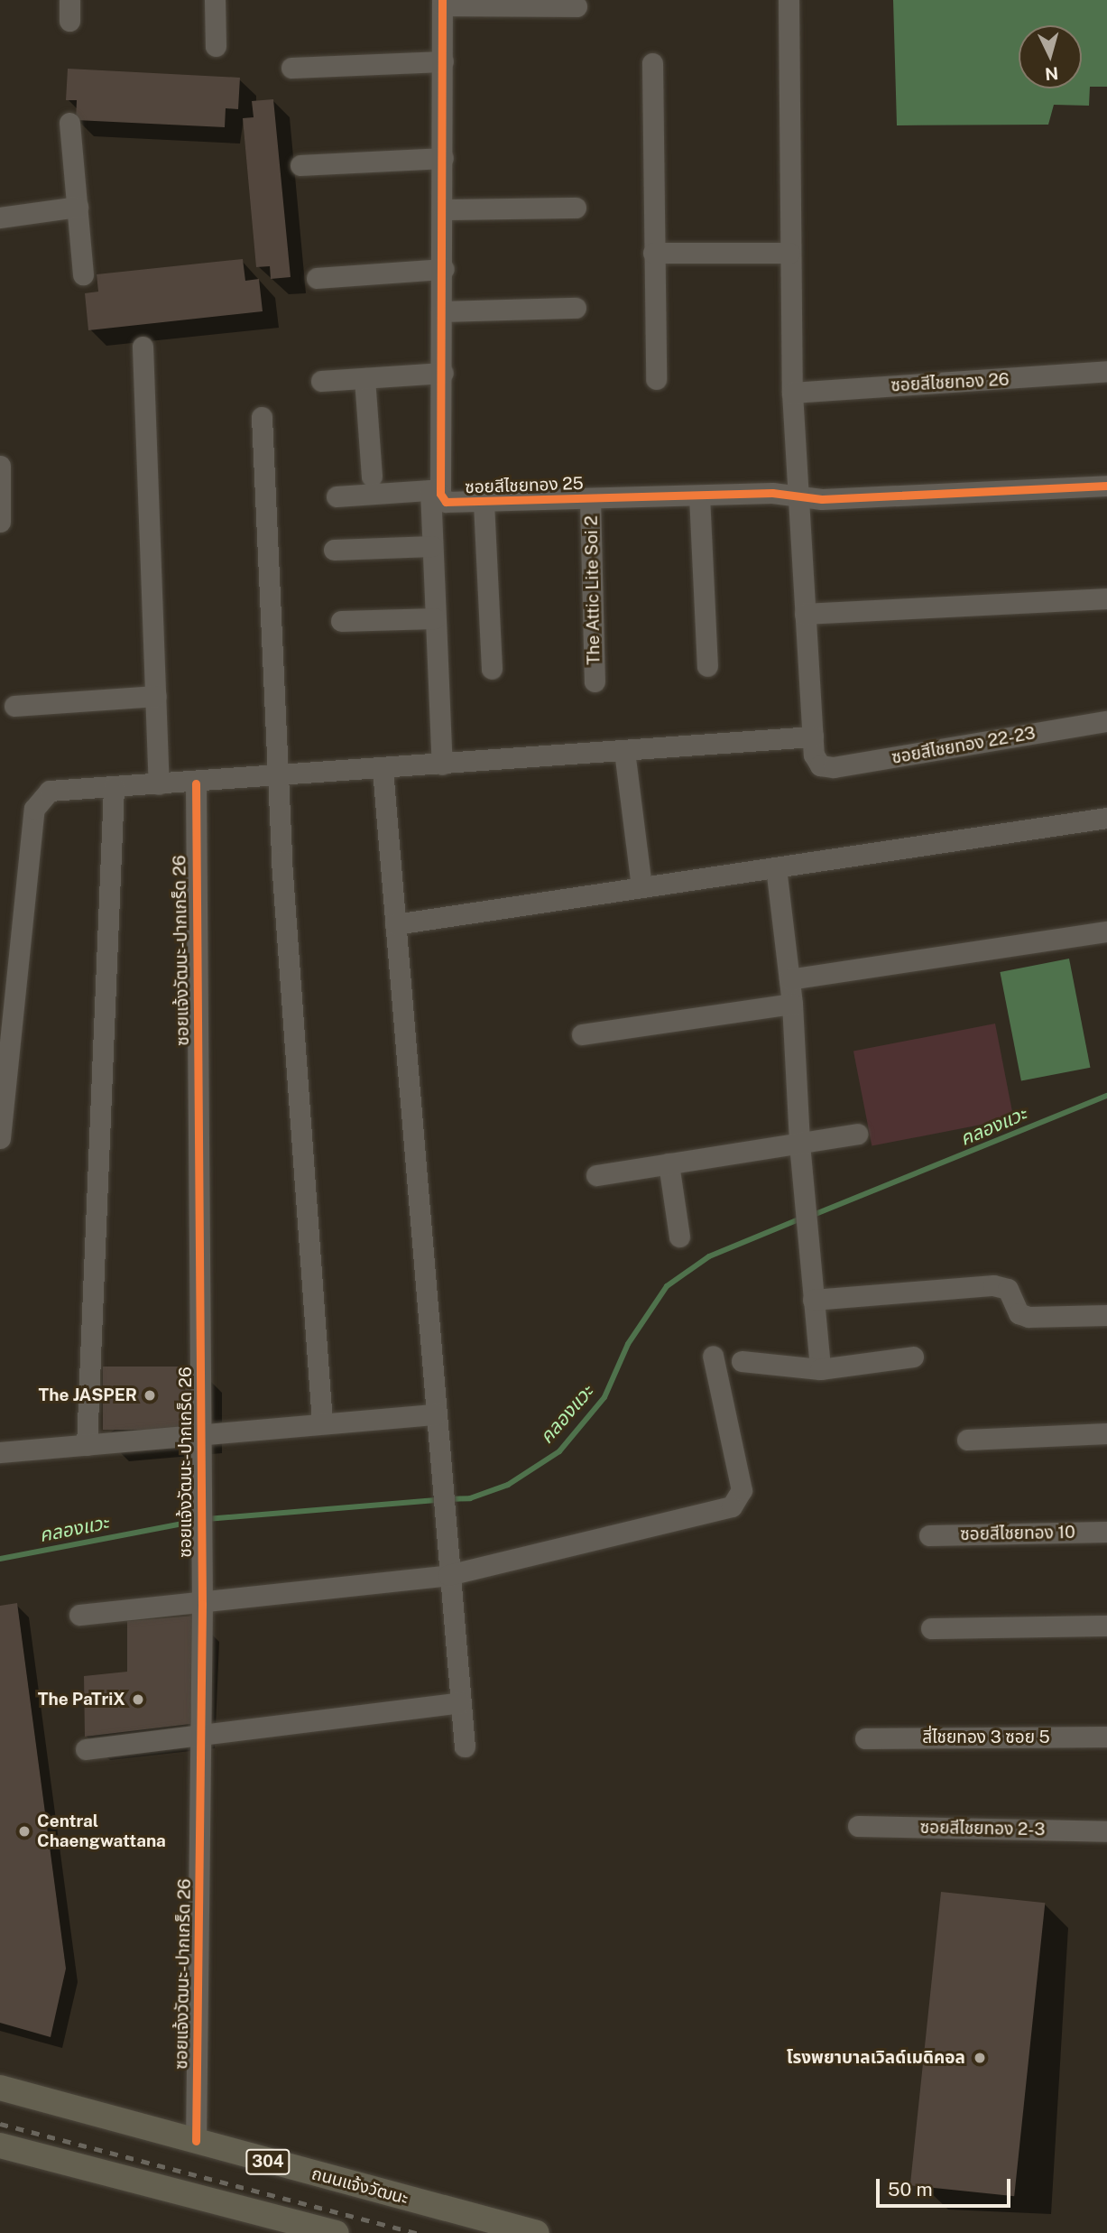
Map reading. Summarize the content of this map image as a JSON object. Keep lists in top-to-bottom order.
{
  "streets": {
    "main road": ["304", "ถนนแจ้งวัฒนะ"],
    "street": [
      "ซอยสีไชยทอง 26",
      "ซอยสีไชยทอง 25",
      "The Attic Lite Soi 2",
      "ซอยสีไชยทอง 22-23",
      "ซอยแจ้งวัฒนะ-ปากเกร็ด 26",
      "ซอยสีไชยทอง 10",
      "สี่ไชยทอง 3 ซอย 5",
      "ซอยสีไชยทอง 2-3"
    ]
  },
  "crossings": [
    ["ซอยสีไชยทอง 25", "The Attic Lite Soi 2"],
    ["ซอยแจ้งวัฒนะ-ปากเกร็ด 26", "ถนนแจ้งวัฒนะ"]
  ],
  "water": ["คลองแวะ"],
  "places": [
    "The JASPER",
    "The PaTriX",
    "Central Chaengwattana",
    "โรงพยาบาลเวิลด์เมดิคอล"
  ],
  "scale_bar": "50 m",
  "north": "bottom"
}
